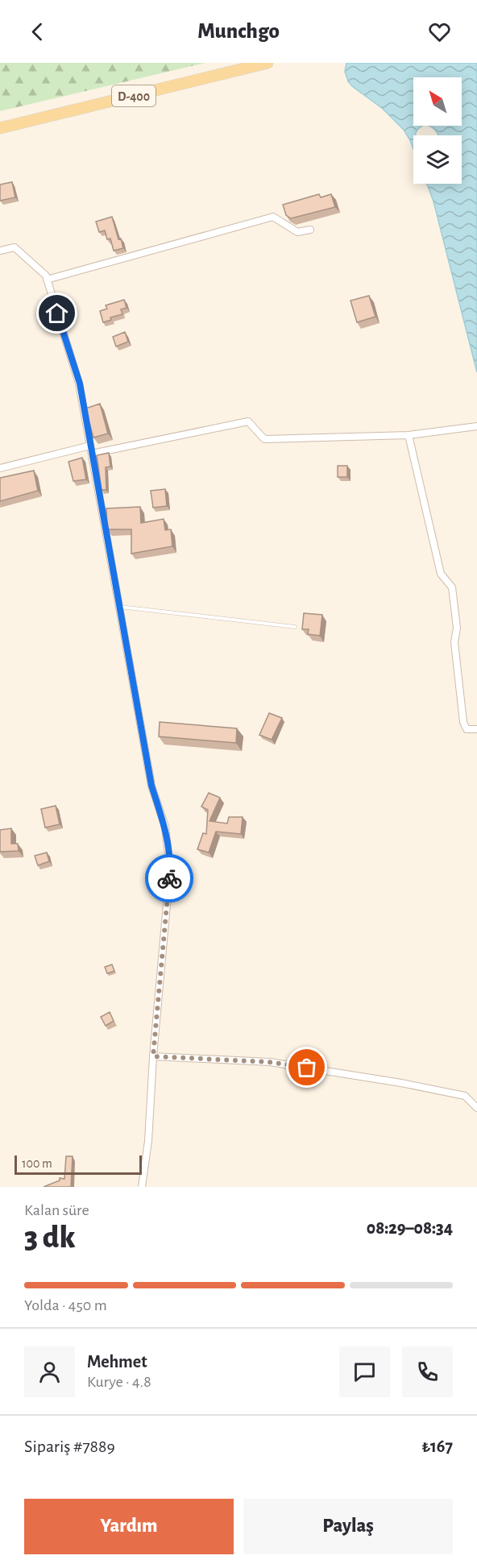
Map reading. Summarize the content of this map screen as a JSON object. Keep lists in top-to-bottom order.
{
  "streets": {
    "main road": ["D-400"]
  },
  "scale_bar": "100 m",
  "north": "top left",
  "page": {
    "header": "Munchgo",
    "scale": "100 m",
    "heading": ["3 dk", "Kalan süre", "08:29–08:34"],
    "panel": [
      "Mehmet",
      "Kurye · 4.8",
      "Sipariş #7889",
      "₺167"
    ],
    "bar": "Yolda · 450 m",
    "buttons": ["Yardım", "Paylaş"]
  }
}
